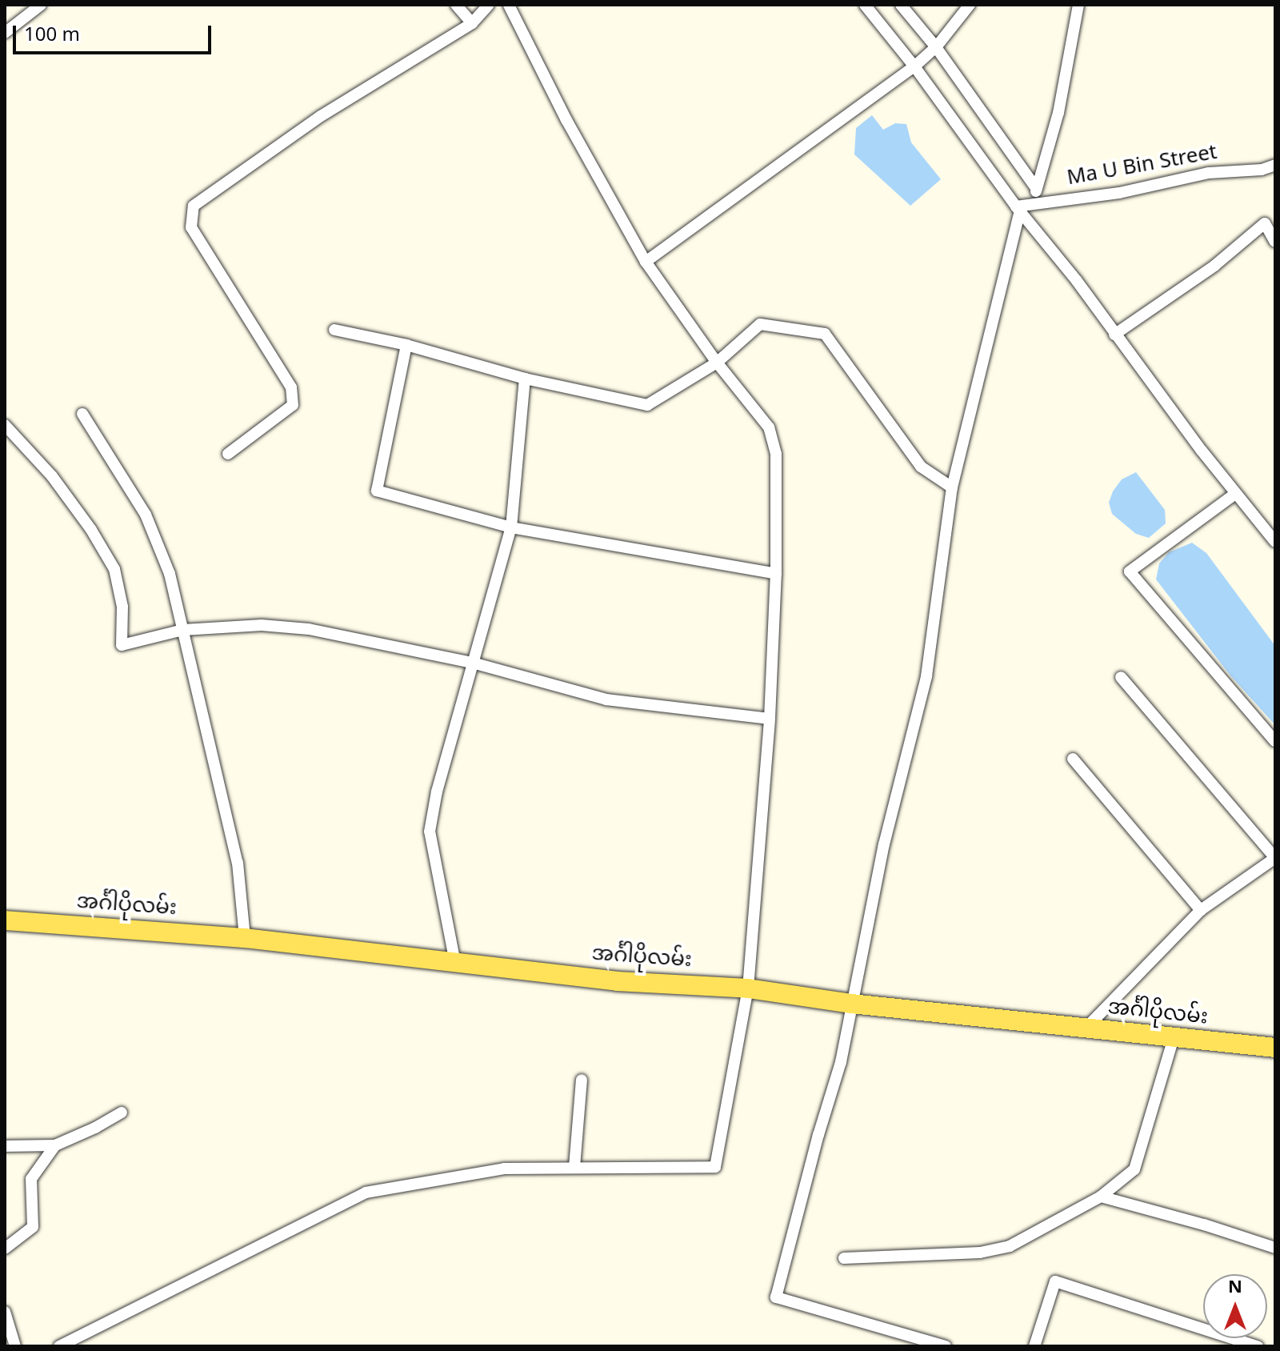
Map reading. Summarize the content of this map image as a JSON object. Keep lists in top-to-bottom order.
{
  "streets": {
    "main road": ["အင်္ဂါပိုလမ်း"],
    "street": ["Ma U Bin Street"]
  },
  "scale_bar": "100 m",
  "north": "top"
}
